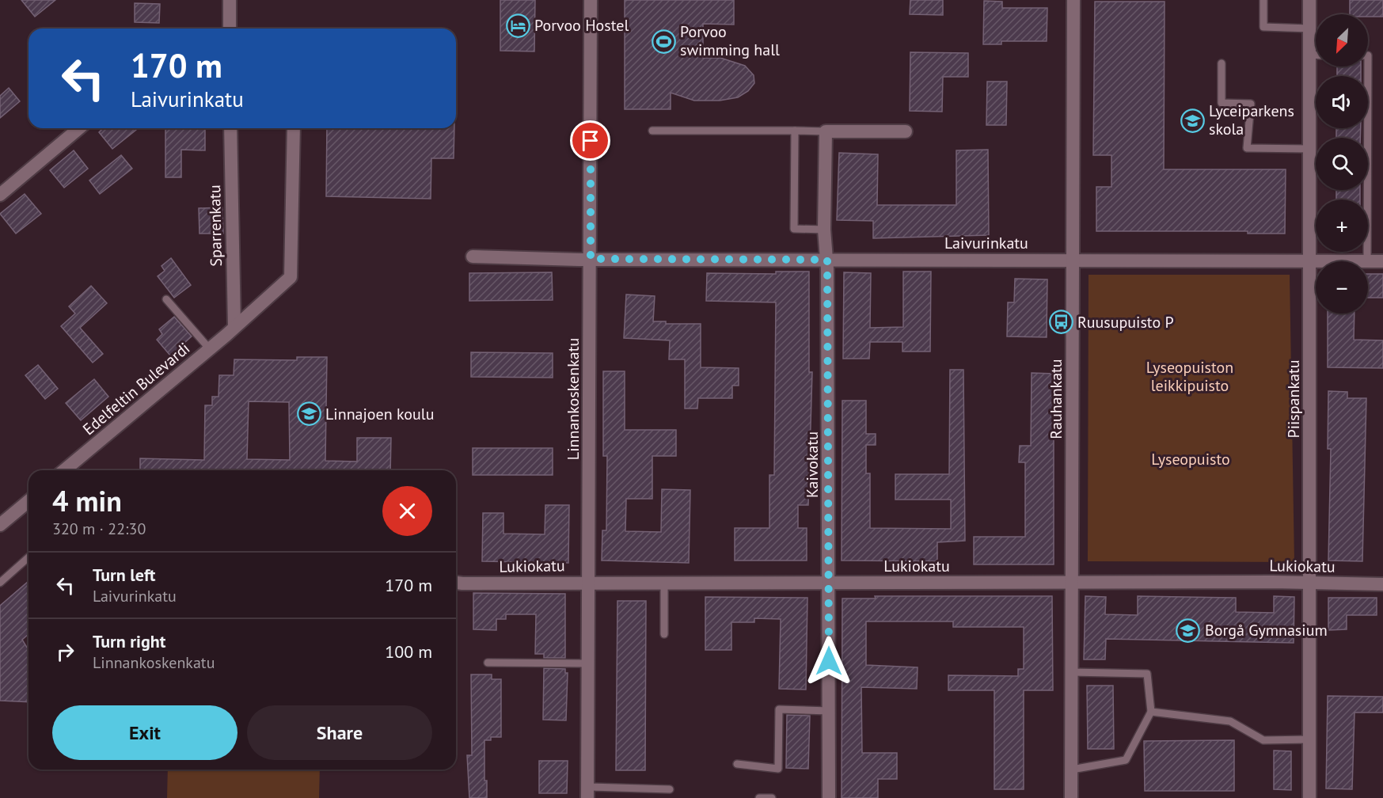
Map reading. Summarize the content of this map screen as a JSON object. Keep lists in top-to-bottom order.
{
  "streets": {
    "street": [
      "Sparrenkatu",
      "Laivurinkatu",
      "Edelfeltin Bulevardi",
      "Linnankoskenkatu",
      "Rauhankatu",
      "Piispankatu",
      "Kaivokatu",
      "Lukiokatu"
    ]
  },
  "crossings": [
    ["Sparrenkatu", "Edelfeltin Bulevardi"],
    ["Laivurinkatu", "Linnankoskenkatu"],
    ["Laivurinkatu", "Rauhankatu"],
    ["Laivurinkatu", "Piispankatu"],
    ["Laivurinkatu", "Kaivokatu"],
    ["Linnankoskenkatu", "Lukiokatu"],
    ["Rauhankatu", "Lukiokatu"],
    ["Piispankatu", "Lukiokatu"],
    ["Kaivokatu", "Lukiokatu"]
  ],
  "parks": ["Lyseopuiston leikkipuisto", "Lyseopuisto"],
  "places": {
    "hotel": ["Porvoo Hostel"],
    "sports": ["Porvoo swimming hall"],
    "school or university": ["Lyceiparkens skola", "Linnajoen koulu", "Borgå Gymnasium"],
    "bus stop": ["Ruusupuisto P"]
  },
  "north": "bottom left",
  "page": {
    "map_buttons": ["+", "−"],
    "turn": ["170 m", "Laivurinkatu"],
    "heading": ["4 min", "320 m · 22:30"],
    "list": [
      {
        "name": "Turn left",
        "note": "Laivurinkatu",
        "value": "170 m"
      },
      {
        "name": "Turn right",
        "note": "Linnankoskenkatu",
        "value": "100 m"
      }
    ],
    "buttons": ["Exit", "Share"]
  }
}
